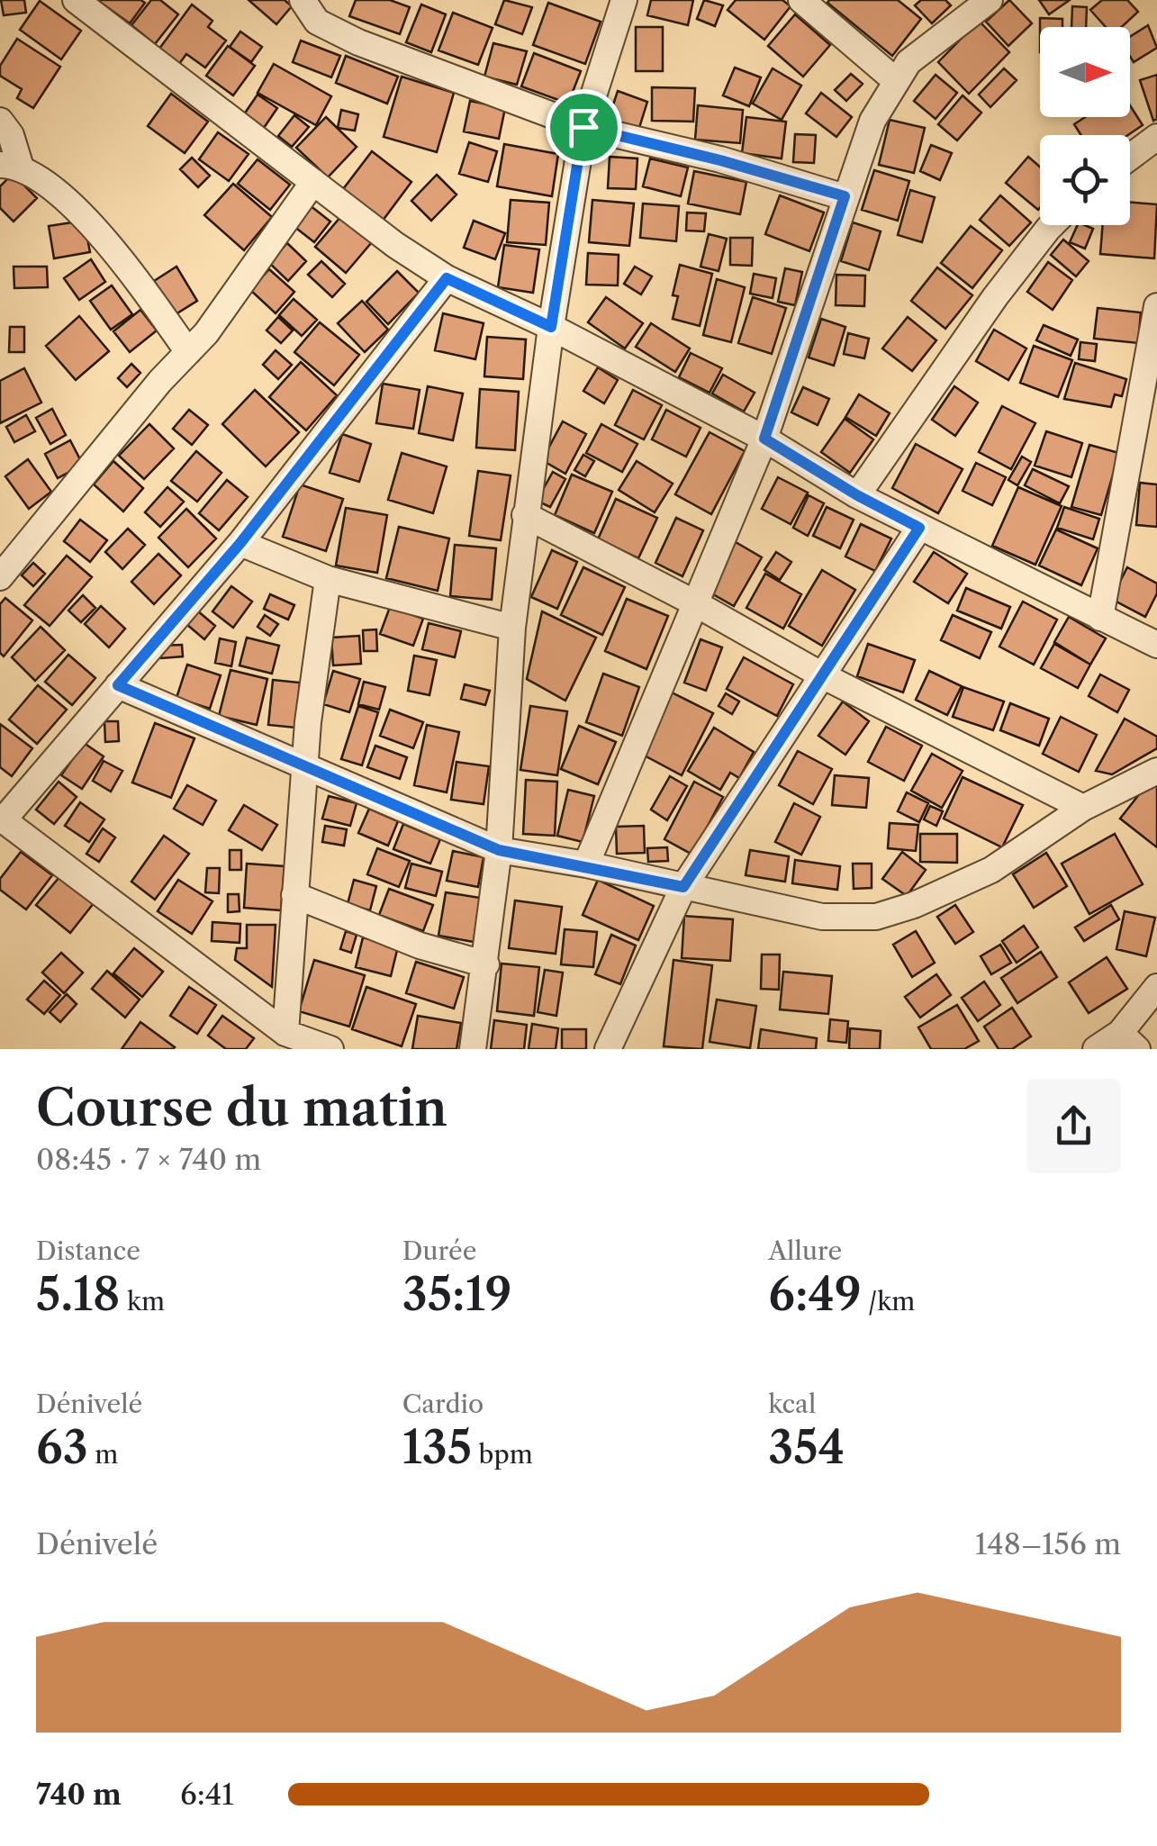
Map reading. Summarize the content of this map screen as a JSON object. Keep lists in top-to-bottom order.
{
  "north": "right",
  "page": {
    "heading": ["Course du matin", "08:45 · 7 × 740 m"],
    "stats": [
      ["Distance", "5.18 km"],
      ["Durée", "35:19"],
      ["Allure", "6:49 /km"],
      ["Dénivelé", "63 m"],
      ["Cardio", "135 bpm"],
      ["kcal", "354"]
    ],
    "chart": ["Dénivelé", "148–156 m"],
    "list": [
      {
        "name": "740 m",
        "note": "6:41"
      }
    ]
  }
}
